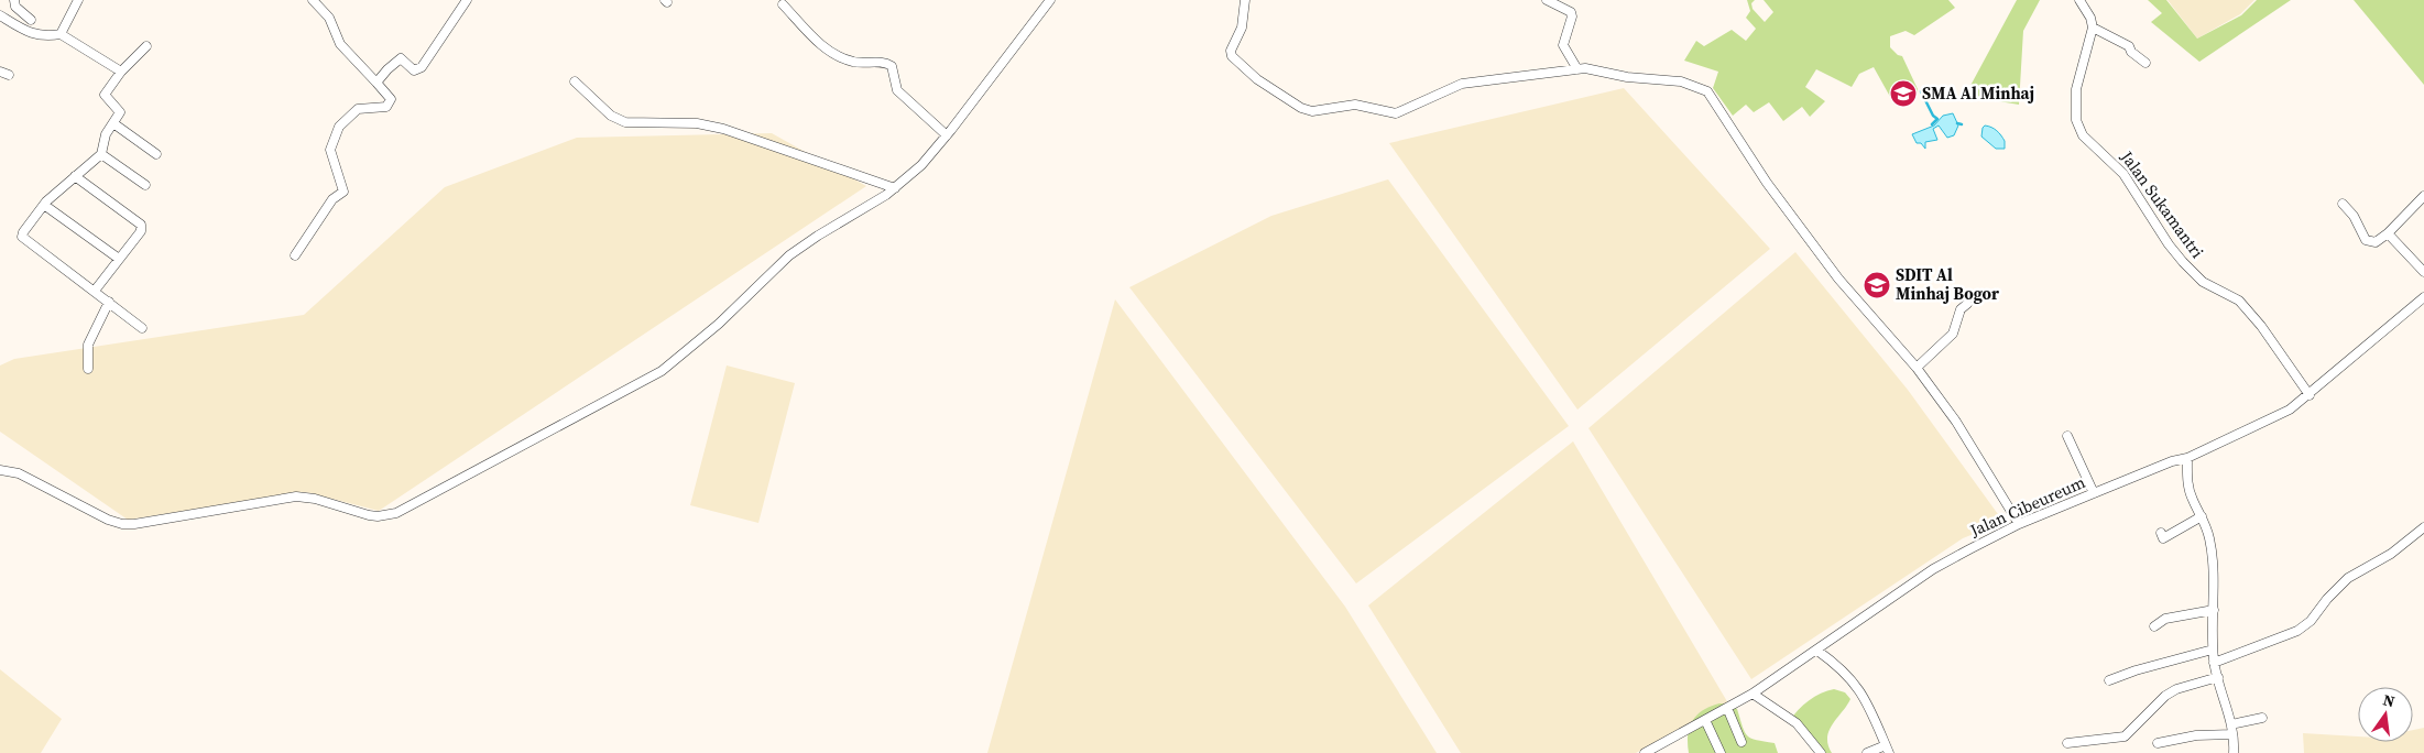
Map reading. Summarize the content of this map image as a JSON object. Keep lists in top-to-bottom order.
{
  "streets": {
    "street": ["Jalan Sukamantri", "Jalan Cibeureum"]
  },
  "crossings": [
    ["Jalan Sukamantri", "Jalan Cibeureum"]
  ],
  "places": {
    "school or university": ["SMA Al Minhaj", "SDIT Al Minhaj Bogor"]
  },
  "north": "top"
}
